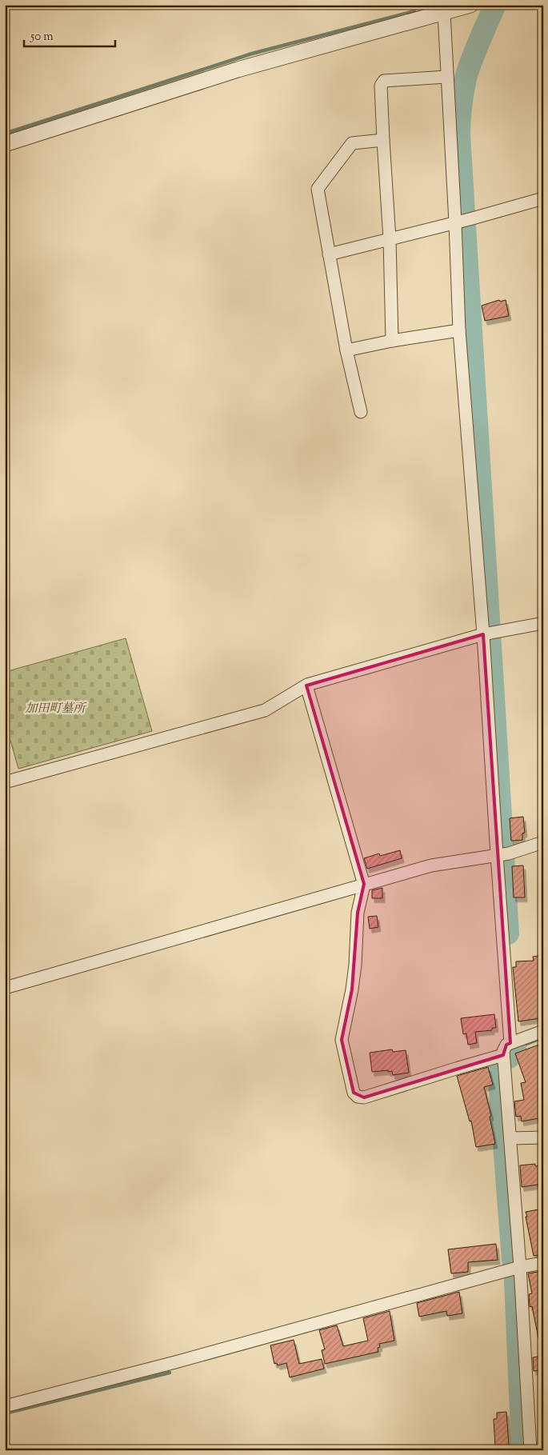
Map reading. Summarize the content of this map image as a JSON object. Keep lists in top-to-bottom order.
{
  "parks": ["加田町墓所"],
  "scale_bar": "50 m"
}
